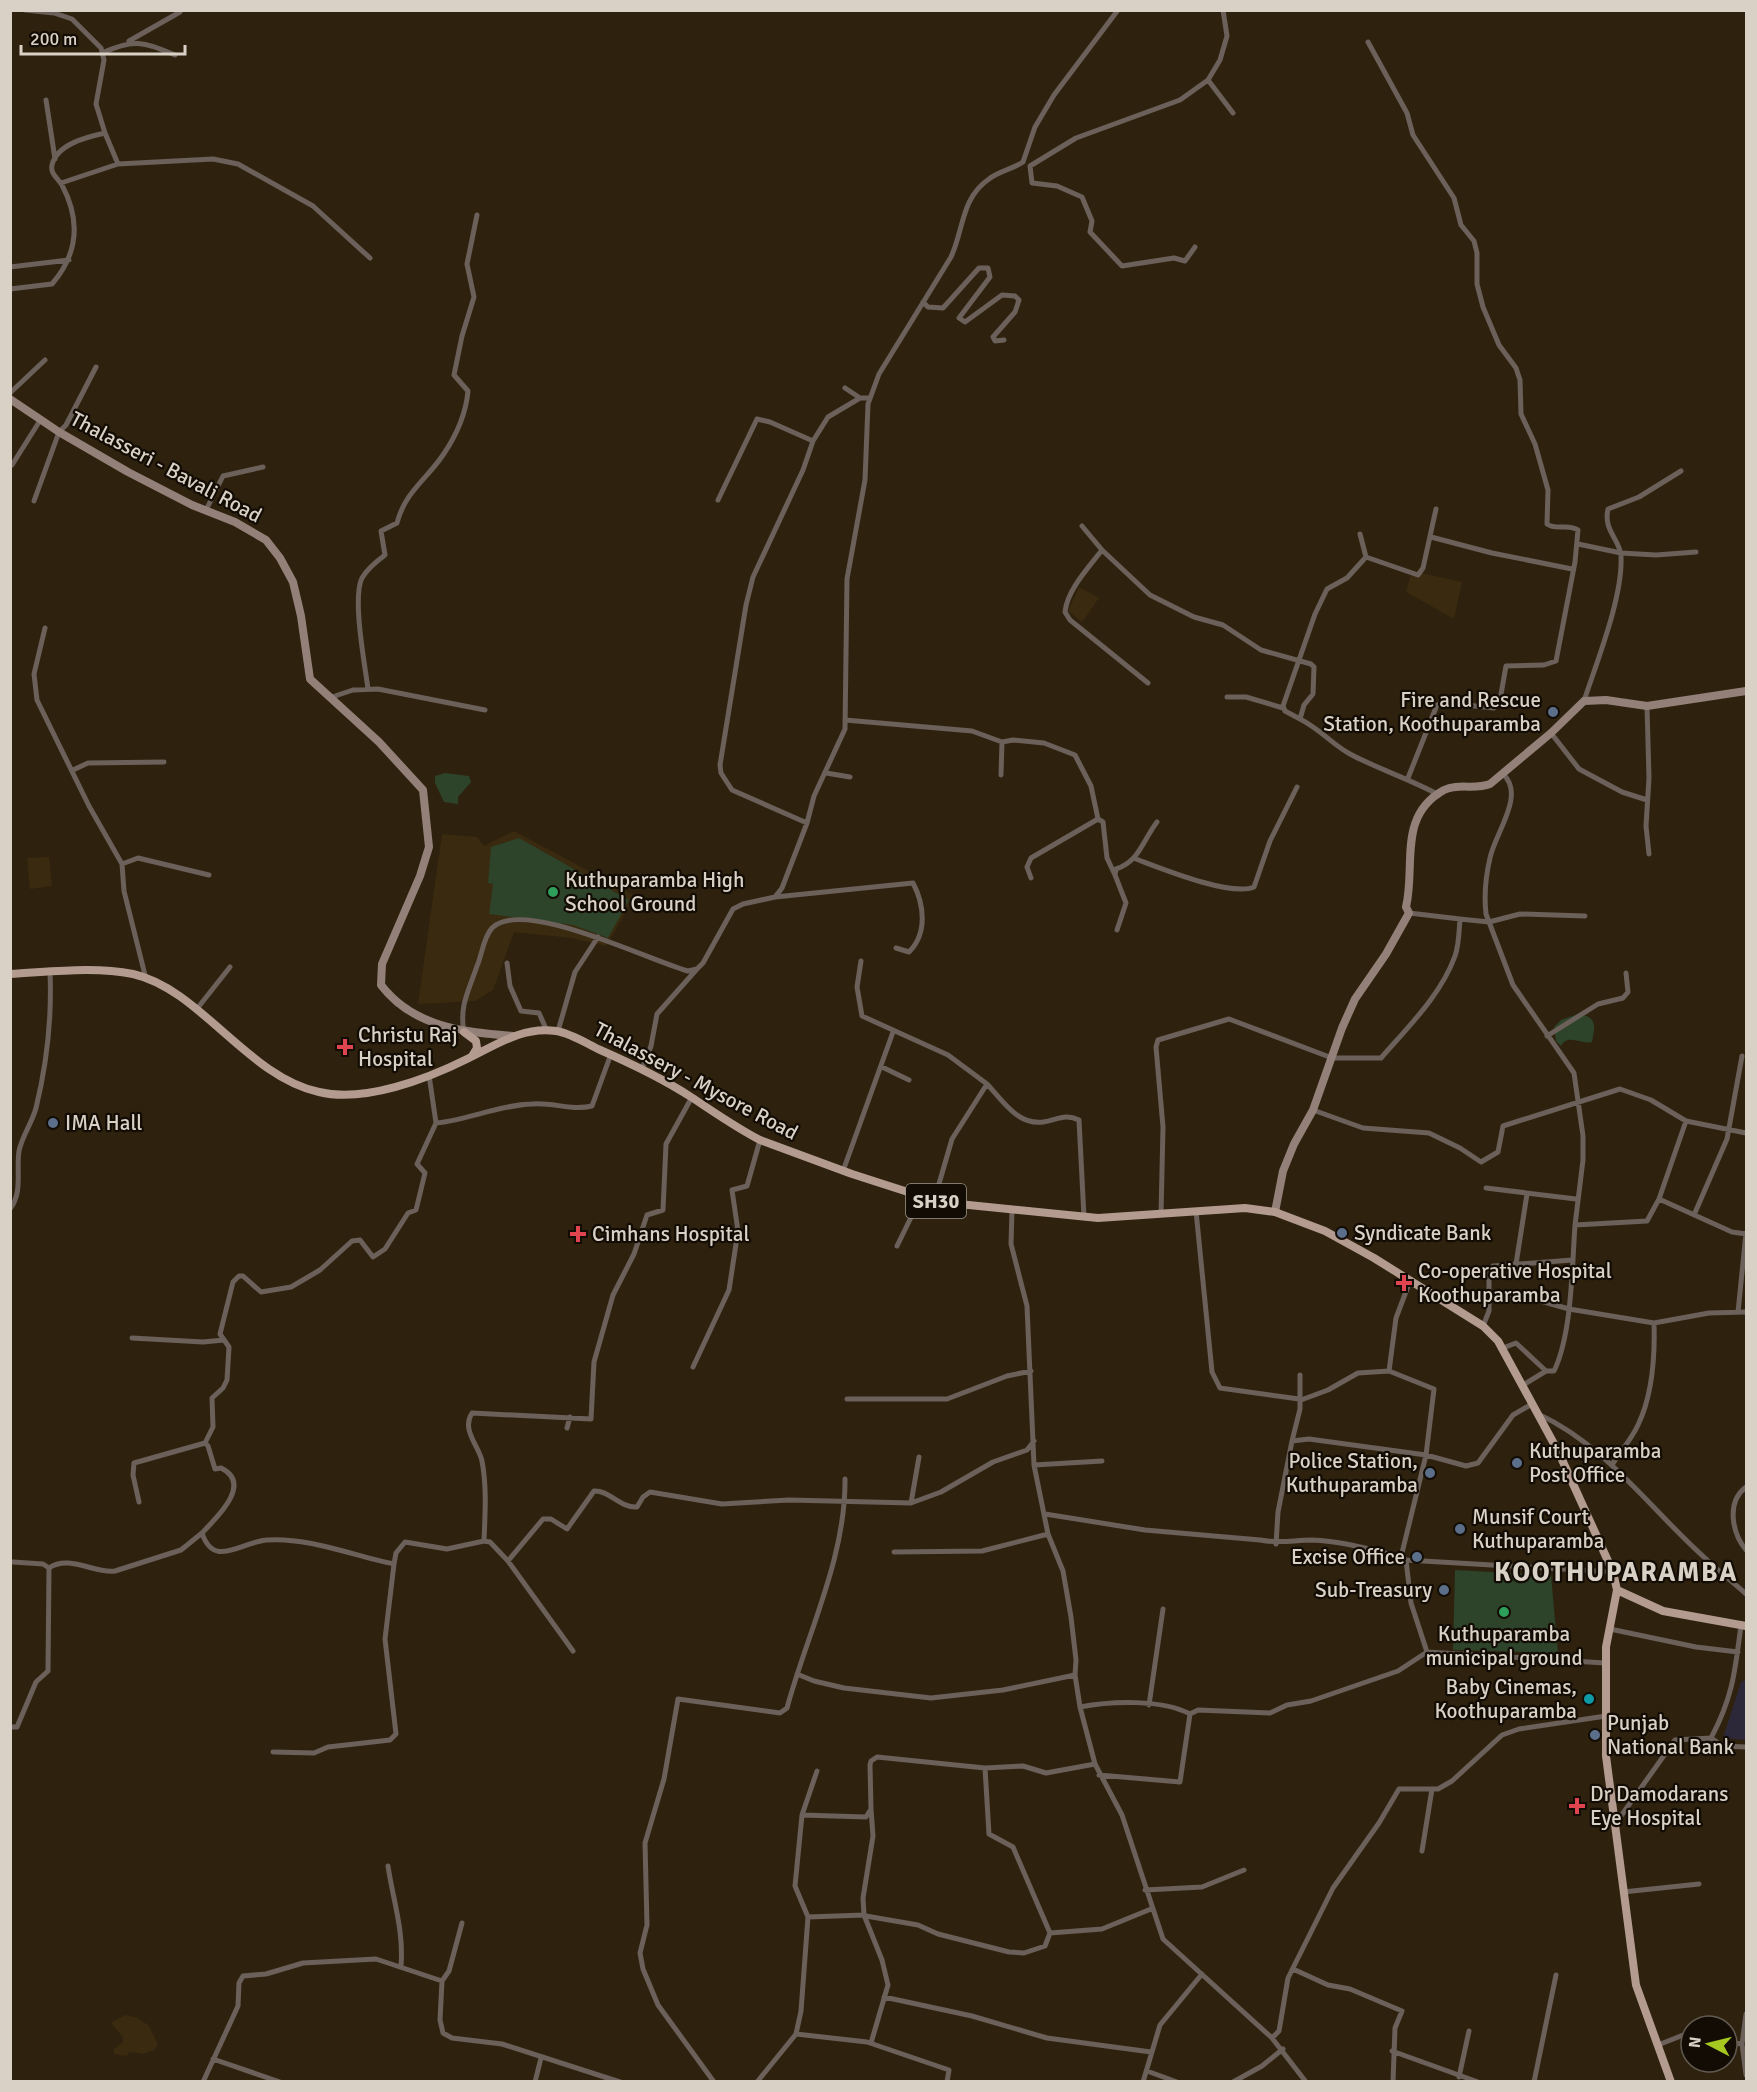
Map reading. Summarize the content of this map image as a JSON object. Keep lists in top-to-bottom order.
{
  "streets": {
    "main road": ["Thalasseri - Bavali Road", "Thalassery - Mysore Road", "SH30"]
  },
  "crossings": [
    ["Thalasseri - Bavali Road", "Thalassery - Mysore Road"]
  ],
  "districts": ["KOOTHUPARAMBA"],
  "places": {
    "other": [
      "Fire and Rescue Station, Koothuparamba",
      "Kuthuparamba High School Ground",
      "IMA Hall",
      "Syndicate Bank",
      "Kuthuparamba Post Office",
      "Police Station, Kuthuparamba",
      "Munsif Court Kuthuparamba",
      "Excise Office",
      "Sub-Treasury",
      "Kuthuparamba municipal ground",
      "Baby Cinemas, Koothuparamba",
      "Punjab National Bank"
    ],
    "health": [
      "Christu Raj Hospital",
      "Cimhans Hospital",
      "Co-operative Hospital Koothuparamba",
      "Dr Damodarans Eye Hospital"
    ]
  },
  "scale_bar": "200 m",
  "north": "left"
}
